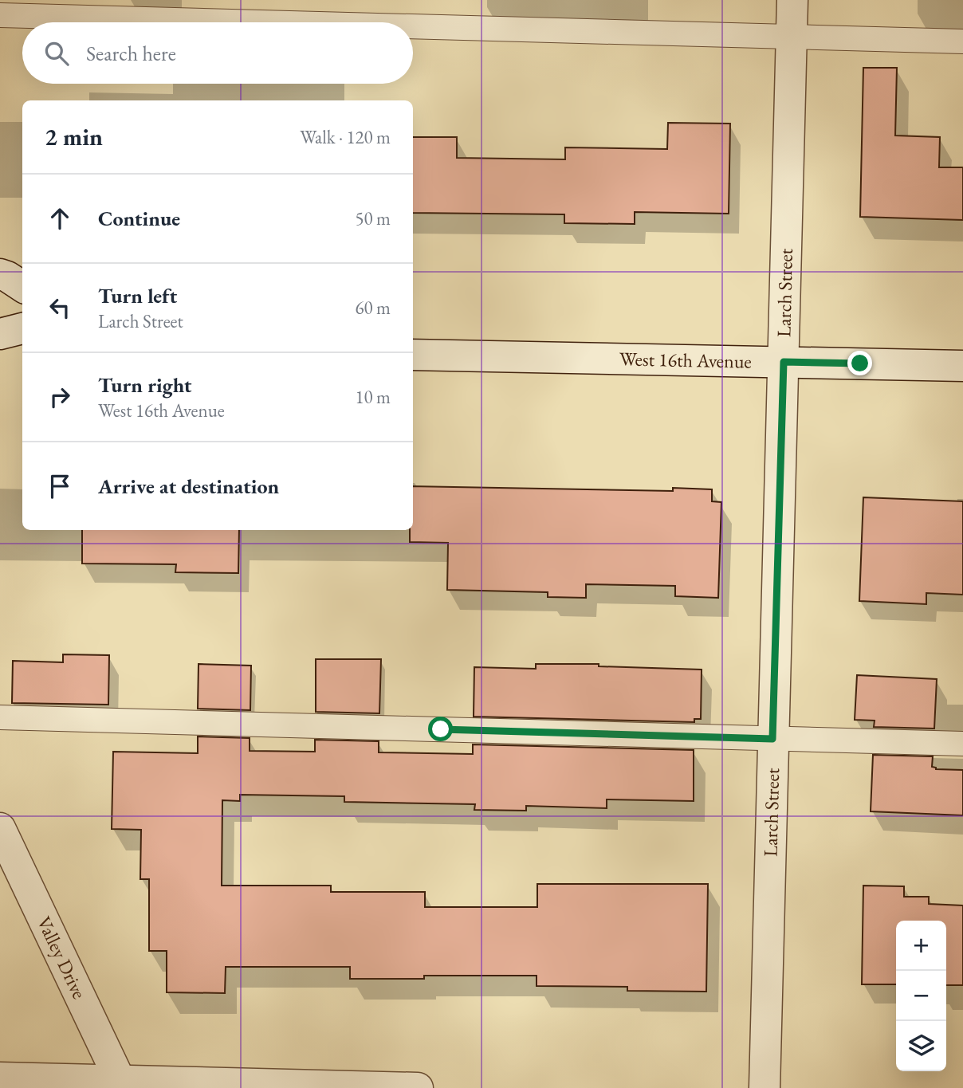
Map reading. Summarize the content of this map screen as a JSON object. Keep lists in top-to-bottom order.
{
  "streets": {
    "street": ["Larch Street", "West 16th Avenue", "Valley Drive"]
  },
  "crossings": [
    ["Larch Street", "West 16th Avenue"]
  ],
  "page": {
    "search": "Search here",
    "heading": ["2 min", "Walk · 120 m"],
    "list": [
      ["Continue", "50 m"],
      ["Turn left", "Larch Street", "60 m"],
      ["Turn right", "West 16th Avenue", "10 m"],
      "Arrive at destination"
    ],
    "map_buttons": ["+", "−"]
  }
}
